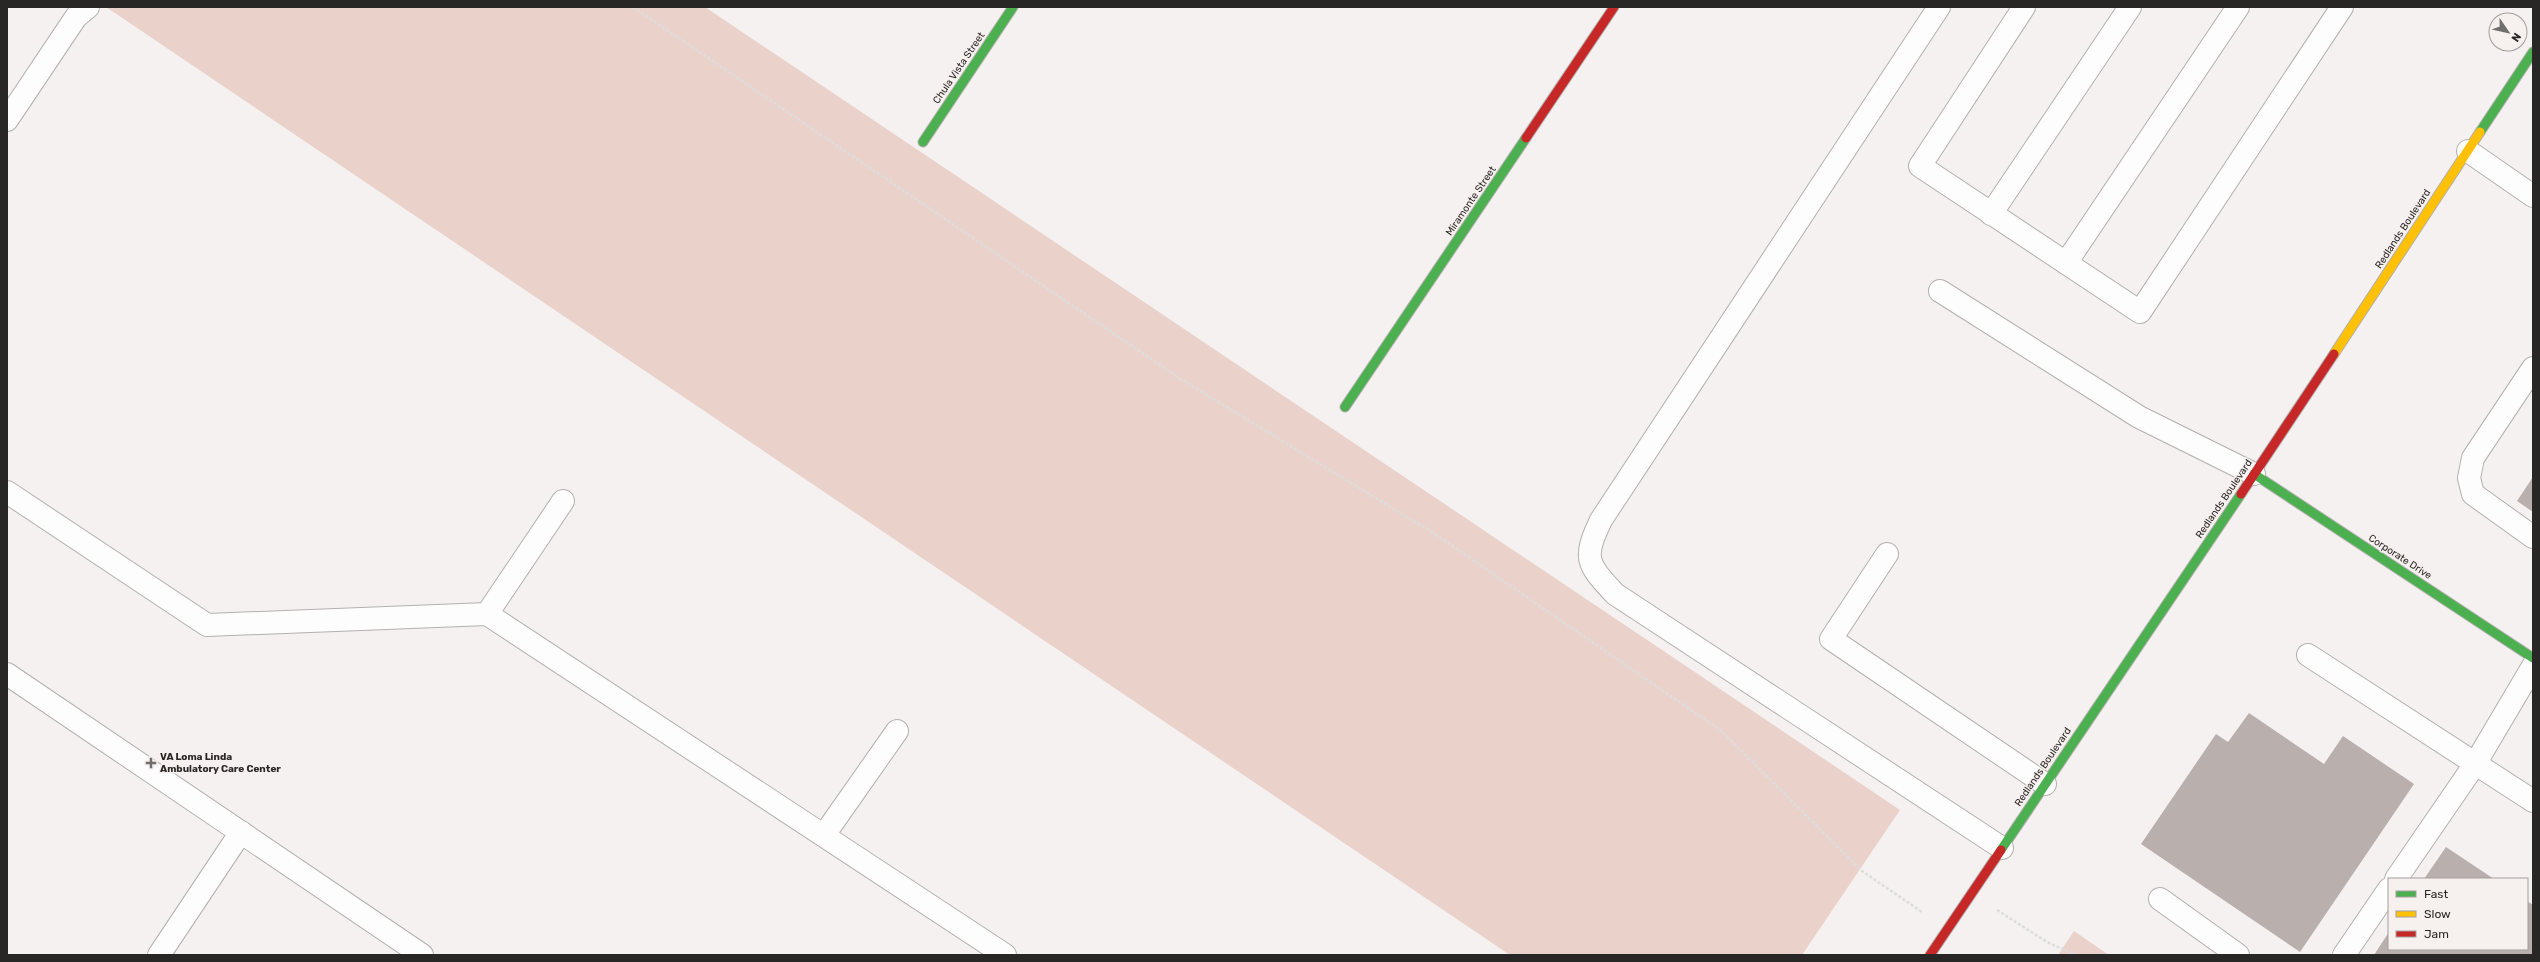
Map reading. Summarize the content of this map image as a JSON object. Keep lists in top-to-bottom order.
{
  "streets": {
    "main road": [
      "Chula Vista Street",
      "Miramonte Street",
      "Redlands Boulevard",
      "Corporate Drive"
    ]
  },
  "crossings": [
    ["Redlands Boulevard", "Corporate Drive"]
  ],
  "places": {
    "health": ["VA Loma Linda Ambulatory Care Center"]
  },
  "legend": ["Fast", "Slow", "Jam"],
  "north": "bottom right"
}
